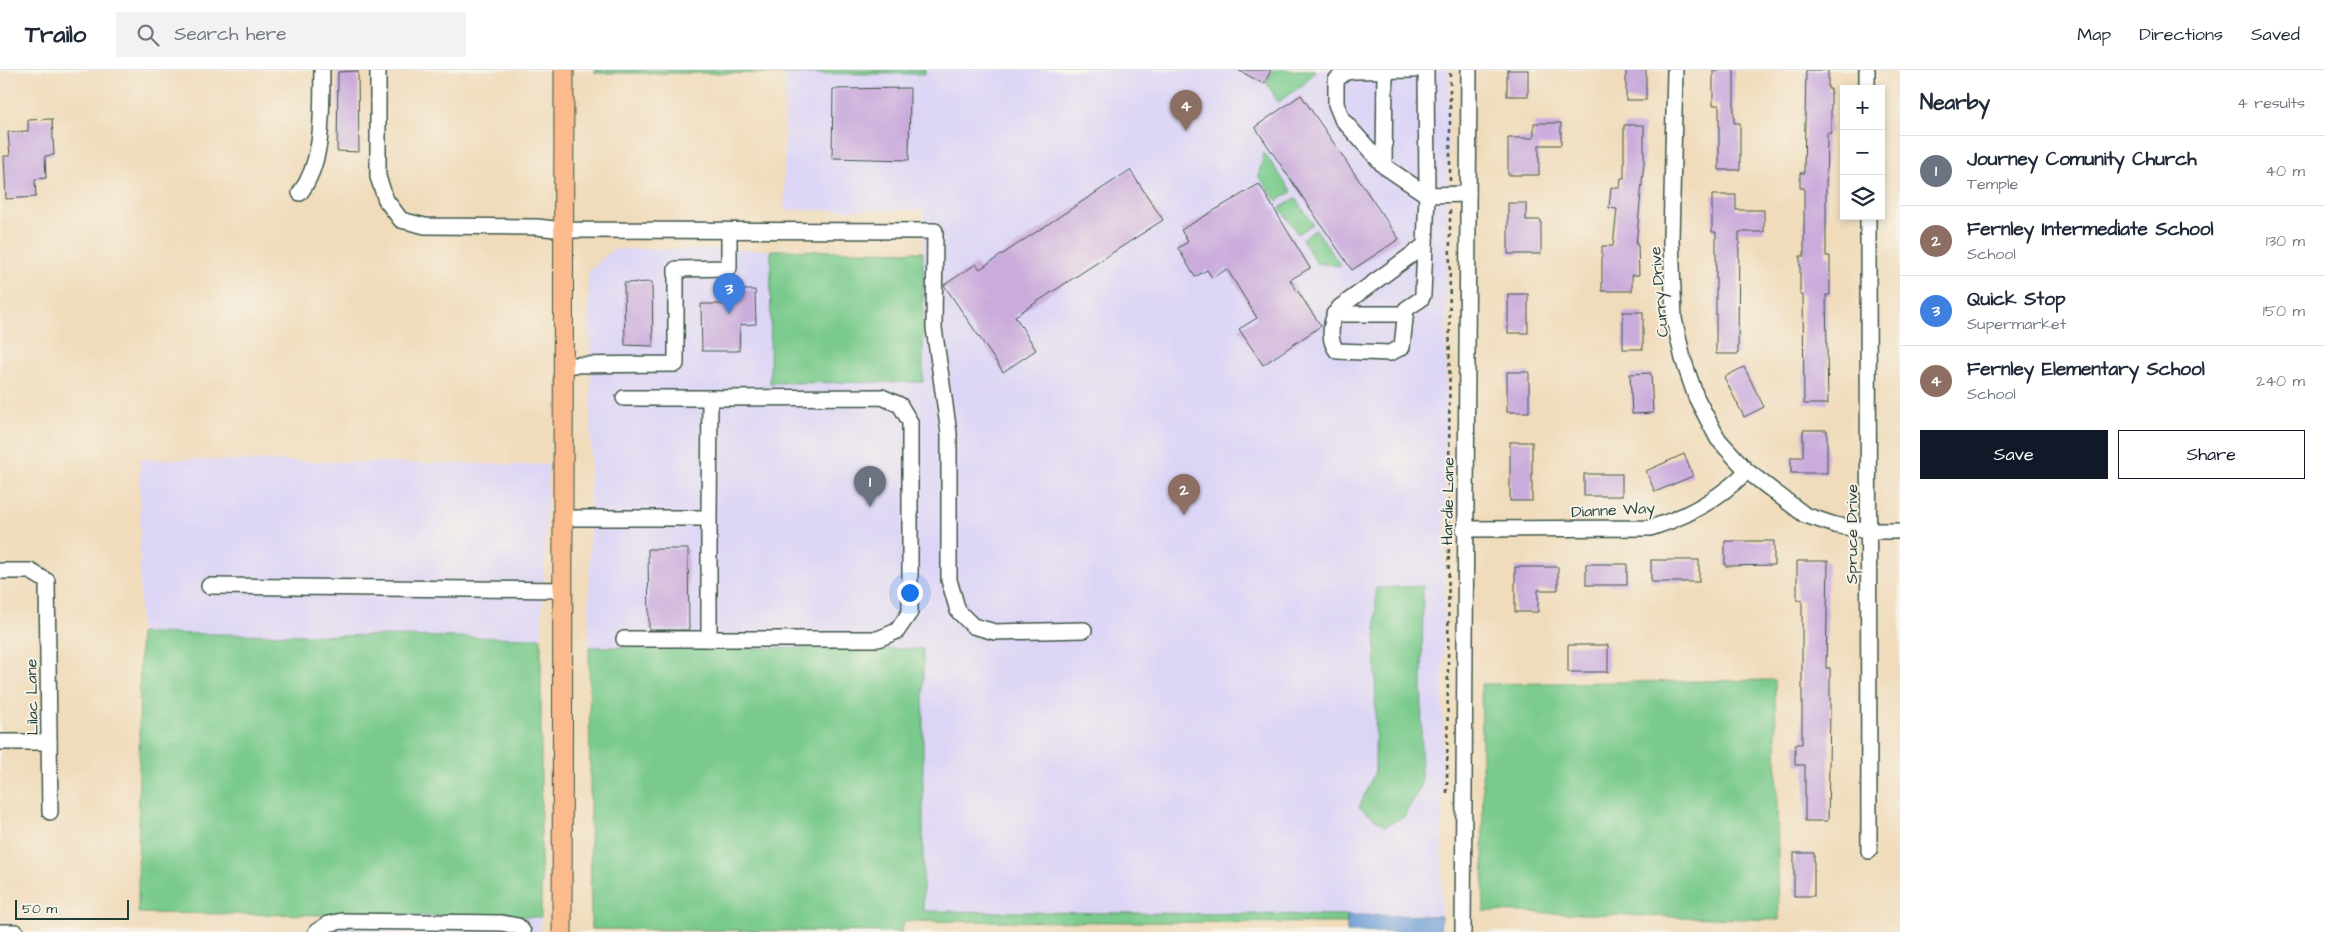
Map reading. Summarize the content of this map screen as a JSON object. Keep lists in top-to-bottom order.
{
  "streets": {
    "street": [
      "Curry Drive",
      "Hardie Lane",
      "Dianne Way",
      "Spruce Drive",
      "Lilac Lane"
    ]
  },
  "crossings": [
    ["Curry Drive", "Dianne Way"],
    ["Curry Drive", "Spruce Drive"],
    ["Hardie Lane", "Dianne Way"]
  ],
  "scale_bar": "50 m",
  "page": {
    "header": "Trailo",
    "search": "Search here",
    "nav": ["Map", "Directions", "Saved"],
    "heading": ["Nearby", "4 results"],
    "map_buttons": ["+", "−"],
    "pins": [
      "4",
      "3",
      "1",
      "2"
    ],
    "list": [
      {
        "mark": "1",
        "name": "Journey Comunity Church",
        "note": "Temple",
        "value": "40 m"
      },
      {
        "mark": "2",
        "name": "Fernley Intermediate School",
        "note": "School",
        "value": "130 m"
      },
      {
        "mark": "3",
        "name": "Quick Stop",
        "note": "Supermarket",
        "value": "150 m"
      },
      {
        "mark": "4",
        "name": "Fernley Elementary School",
        "note": "School",
        "value": "240 m"
      }
    ],
    "buttons": ["Save", "Share"],
    "scale": "50 m"
  }
}
